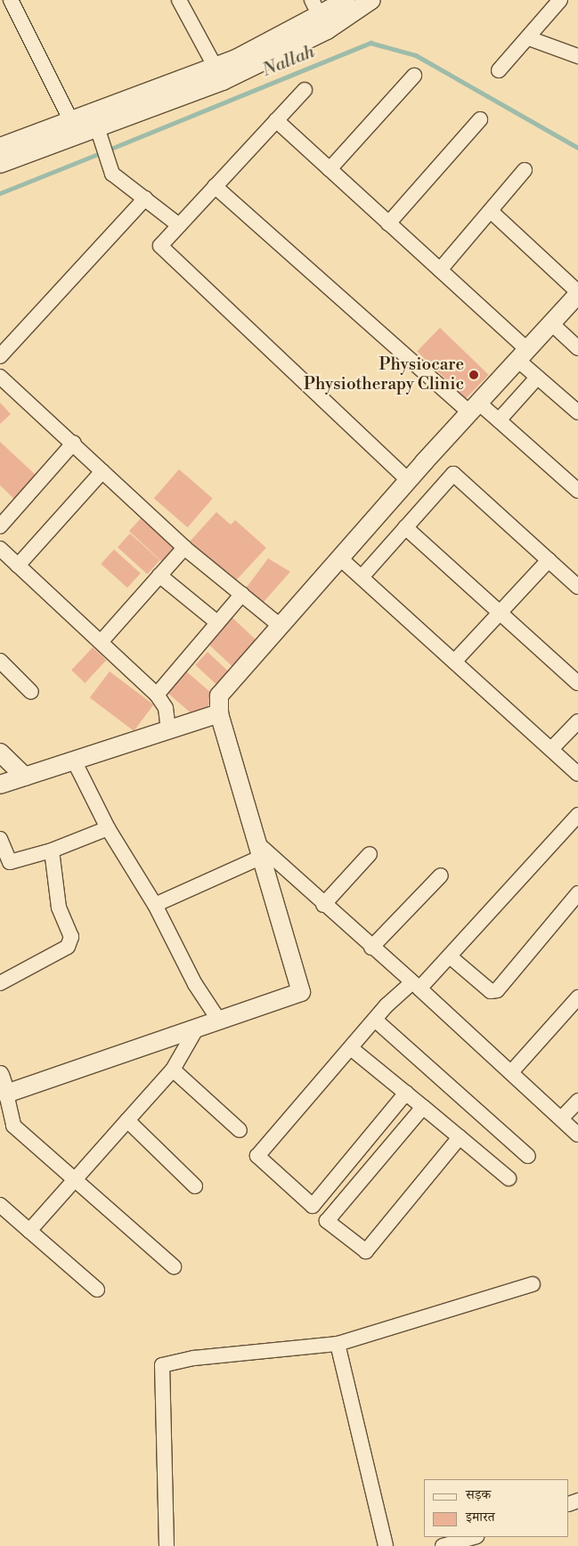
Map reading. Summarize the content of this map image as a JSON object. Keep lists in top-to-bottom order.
{
  "water": ["Nallah"],
  "places": ["Physiocare Physiotherapy Clinic"],
  "legend": ["सड़क", "इमारत"]
}
